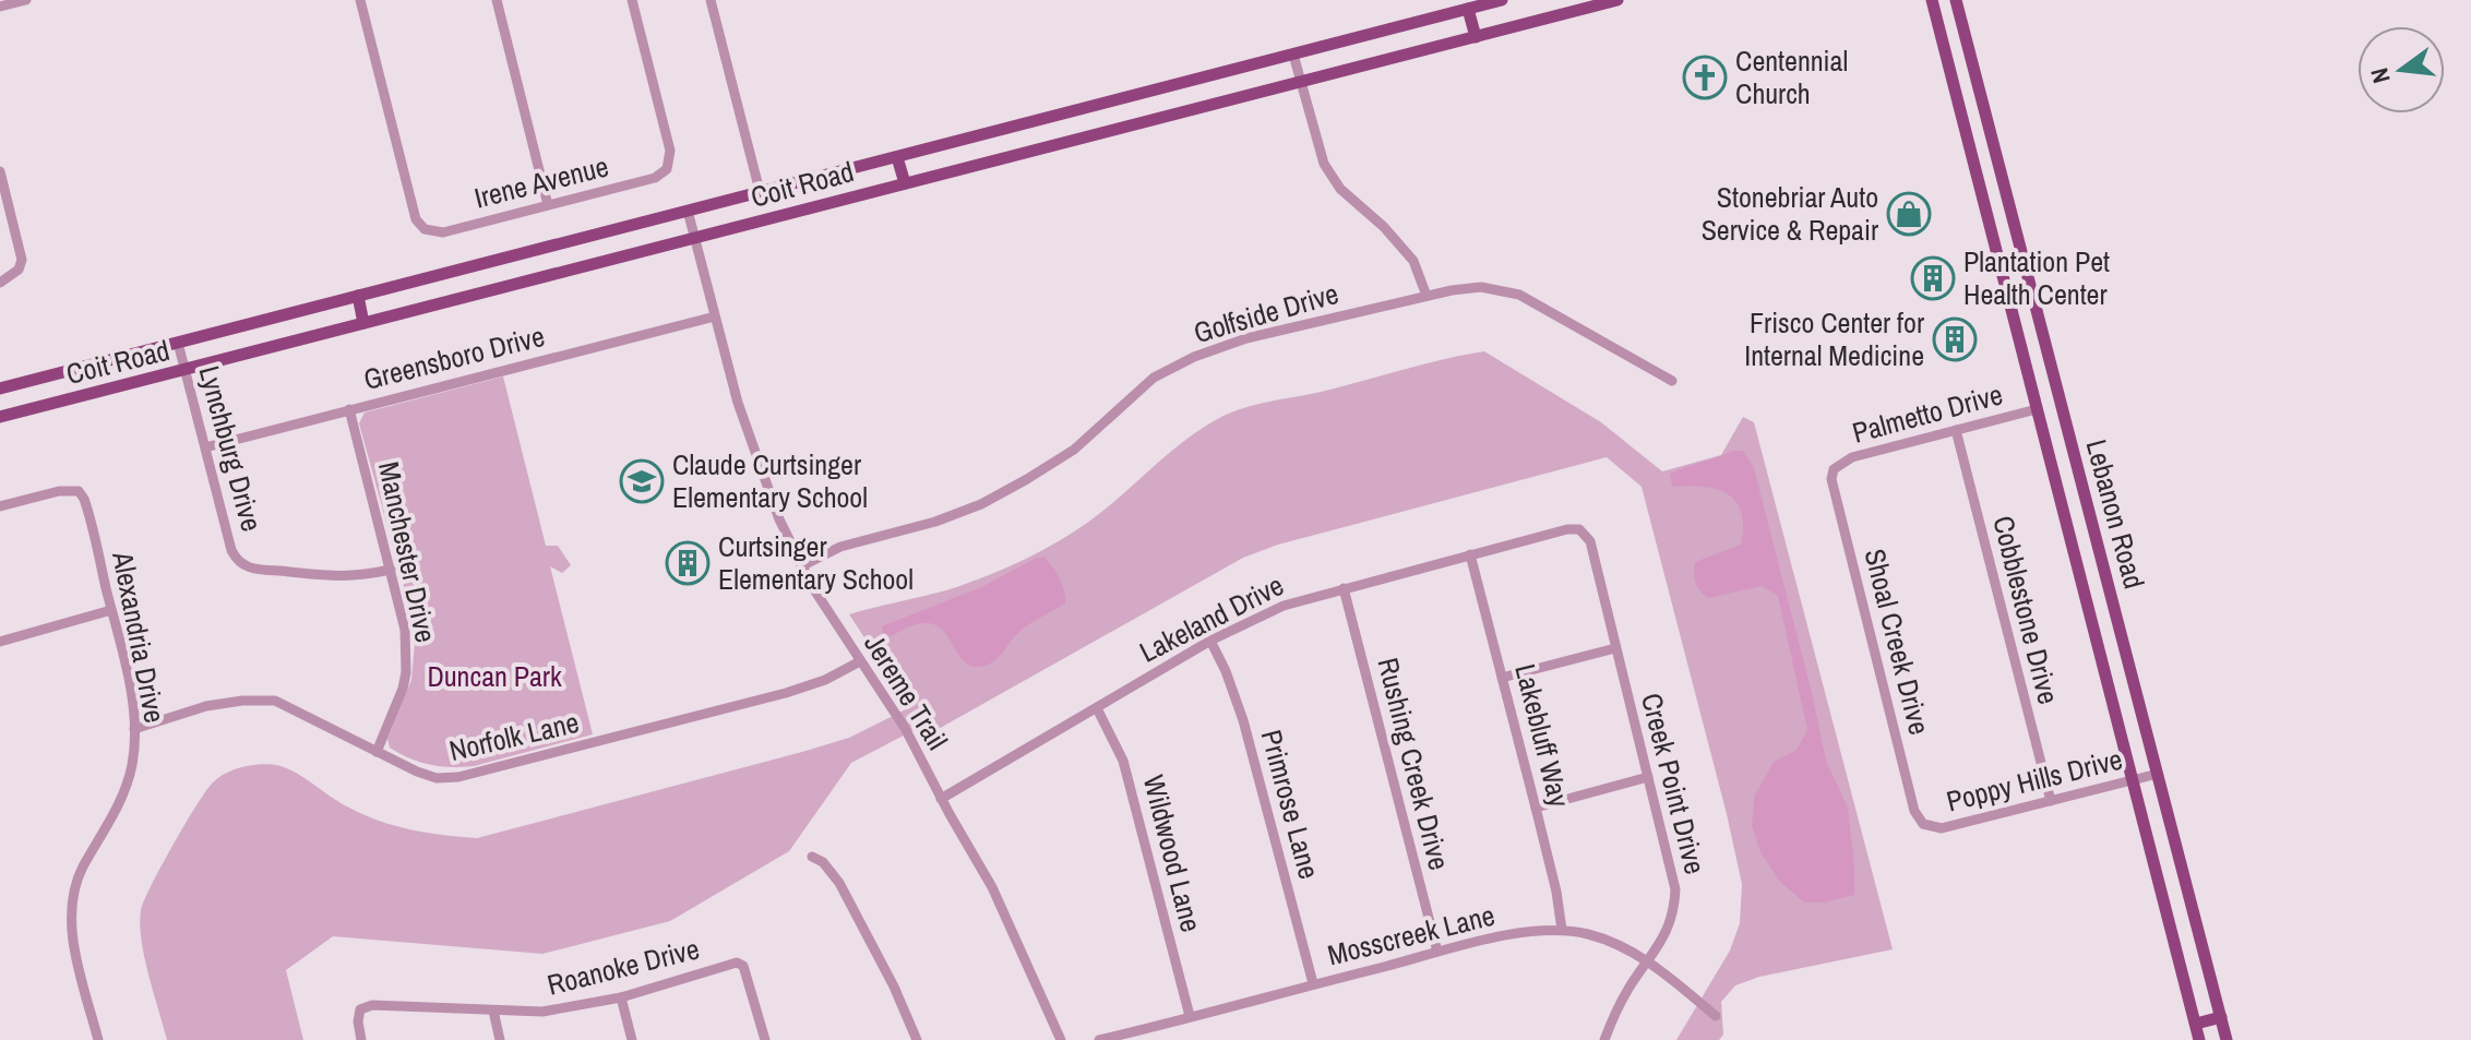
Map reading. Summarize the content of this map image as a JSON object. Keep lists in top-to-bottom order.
{
  "streets": {
    "main road": ["Coit Road", "Lebanon Road"],
    "street": [
      "Irene Avenue",
      "Golfside Drive",
      "Greensboro Drive",
      "Palmetto Drive",
      "Lynchburg Drive",
      "Manchester Drive",
      "Cobblestone Drive",
      "Lakeland Drive",
      "Alexandria Drive",
      "Shoal Creek Drive",
      "Jereme Trail",
      "Lakebluff Way",
      "Norfolk Lane",
      "Rushing Creek Drive",
      "Poppy Hills Drive",
      "Creek Point Drive",
      "Primrose Lane",
      "Wildwood Lane",
      "Mosscreek Lane",
      "Roanoke Drive"
    ]
  },
  "crossings": [
    ["Coit Road", "Lynchburg Drive"],
    ["Coit Road", "Jereme Trail"],
    ["Golfside Drive", "Jereme Trail"],
    ["Greensboro Drive", "Lynchburg Drive"],
    ["Greensboro Drive", "Manchester Drive"],
    ["Greensboro Drive", "Jereme Trail"],
    ["Palmetto Drive", "Lebanon Road"],
    ["Palmetto Drive", "Cobblestone Drive"],
    ["Palmetto Drive", "Shoal Creek Drive"],
    ["Lynchburg Drive", "Manchester Drive"],
    ["Lebanon Road", "Poppy Hills Drive"],
    ["Manchester Drive", "Norfolk Lane"],
    ["Cobblestone Drive", "Poppy Hills Drive"],
    ["Lakeland Drive", "Jereme Trail"],
    ["Lakeland Drive", "Lakebluff Way"],
    ["Lakeland Drive", "Rushing Creek Drive"],
    ["Lakeland Drive", "Creek Point Drive"],
    ["Lakeland Drive", "Primrose Lane"],
    ["Lakeland Drive", "Wildwood Lane"],
    ["Alexandria Drive", "Norfolk Lane"],
    ["Shoal Creek Drive", "Poppy Hills Drive"],
    ["Jereme Trail", "Norfolk Lane"],
    ["Lakebluff Way", "Mosscreek Lane"],
    ["Rushing Creek Drive", "Mosscreek Lane"],
    ["Creek Point Drive", "Mosscreek Lane"],
    ["Primrose Lane", "Mosscreek Lane"],
    ["Wildwood Lane", "Mosscreek Lane"]
  ],
  "parks": ["Duncan Park"],
  "places": {
    "church": ["Centennial Church"],
    "shop": ["Stonebriar Auto Service & Repair"],
    "building": ["Plantation Pet Health Center", "Frisco Center for Internal Medicine", "Curtsinger Elementary School"],
    "school or university": ["Claude Curtsinger Elementary School"]
  },
  "north": "left"
}
